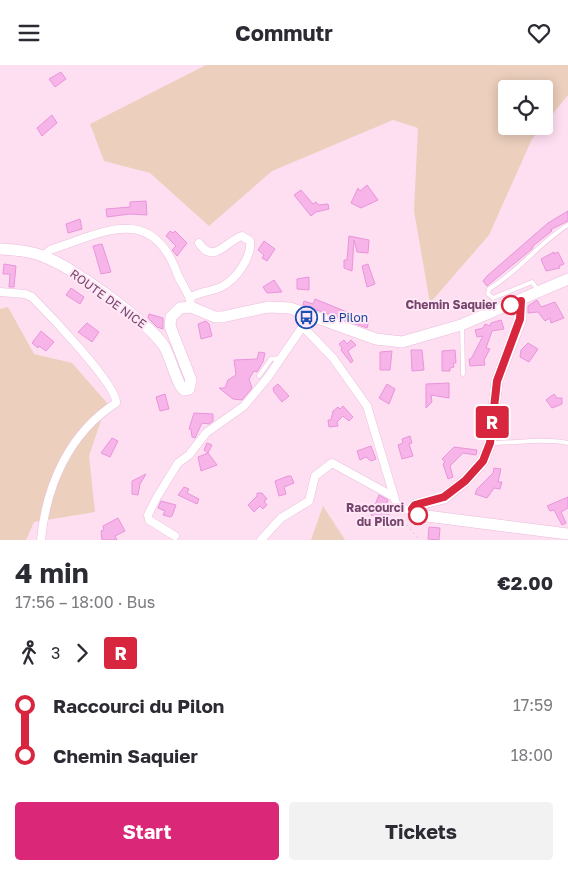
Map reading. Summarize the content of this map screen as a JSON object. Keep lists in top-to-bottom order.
{
  "streets": {
    "main road": ["ROUTE DE NICE"]
  },
  "places": {
    "other": ["Chemin Saquier", "Raccourci du Pilon"],
    "bus stop": ["Le Pilon"]
  },
  "lines": ["bus line R"],
  "page": {
    "header": "Commutr",
    "on_map": "R",
    "heading": ["4 min", "17:56 – 18:00 · Bus", "€2.00"],
    "legs": ["3", "R"],
    "list": [
      {
        "name": "Raccourci du Pilon",
        "value": "17:59"
      },
      {
        "name": "Chemin Saquier",
        "value": "18:00"
      }
    ],
    "buttons": ["Start", "Tickets"]
  }
}
